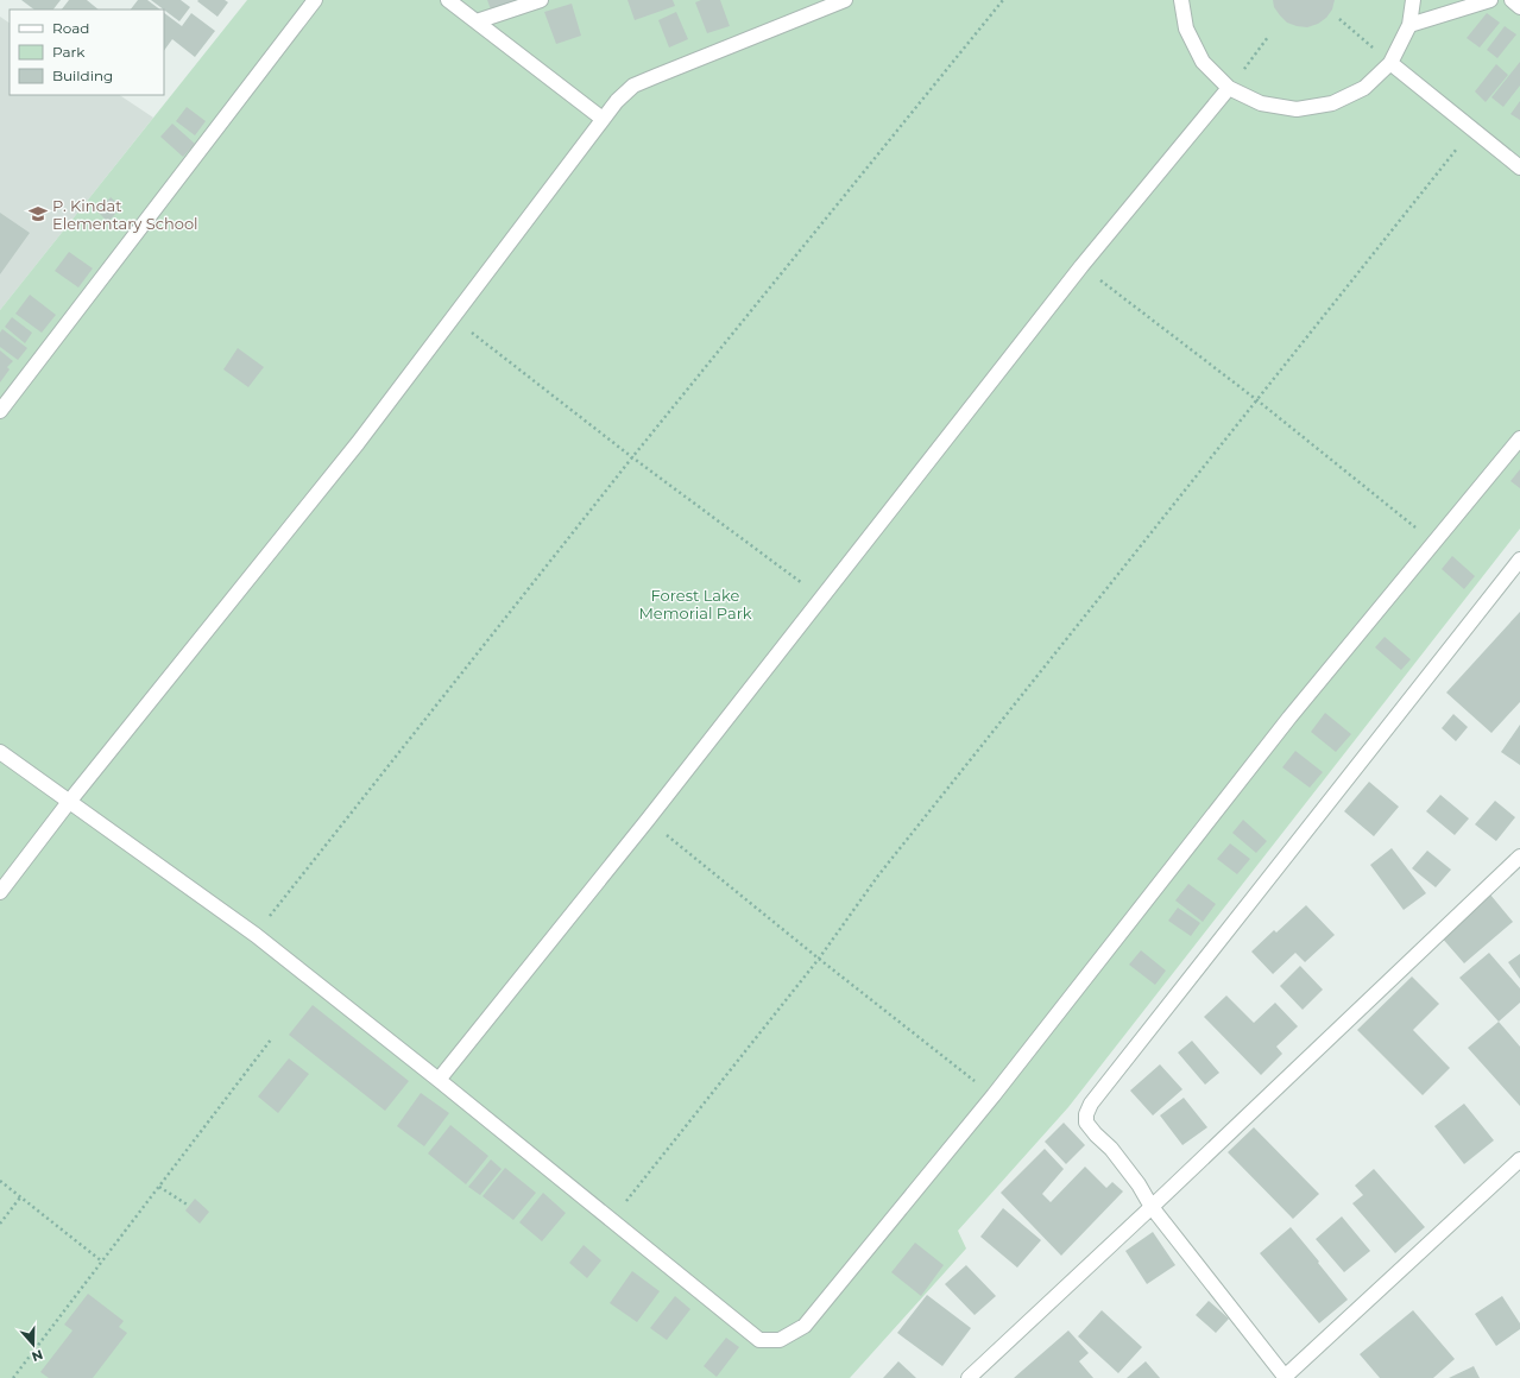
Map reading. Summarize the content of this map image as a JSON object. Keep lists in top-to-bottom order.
{
  "parks": ["Forest Lake Memorial Park"],
  "places": {
    "school or university": ["P. Kindat Elementary School"]
  },
  "legend": ["Road", "Park", "Building"],
  "north": "bottom"
}
